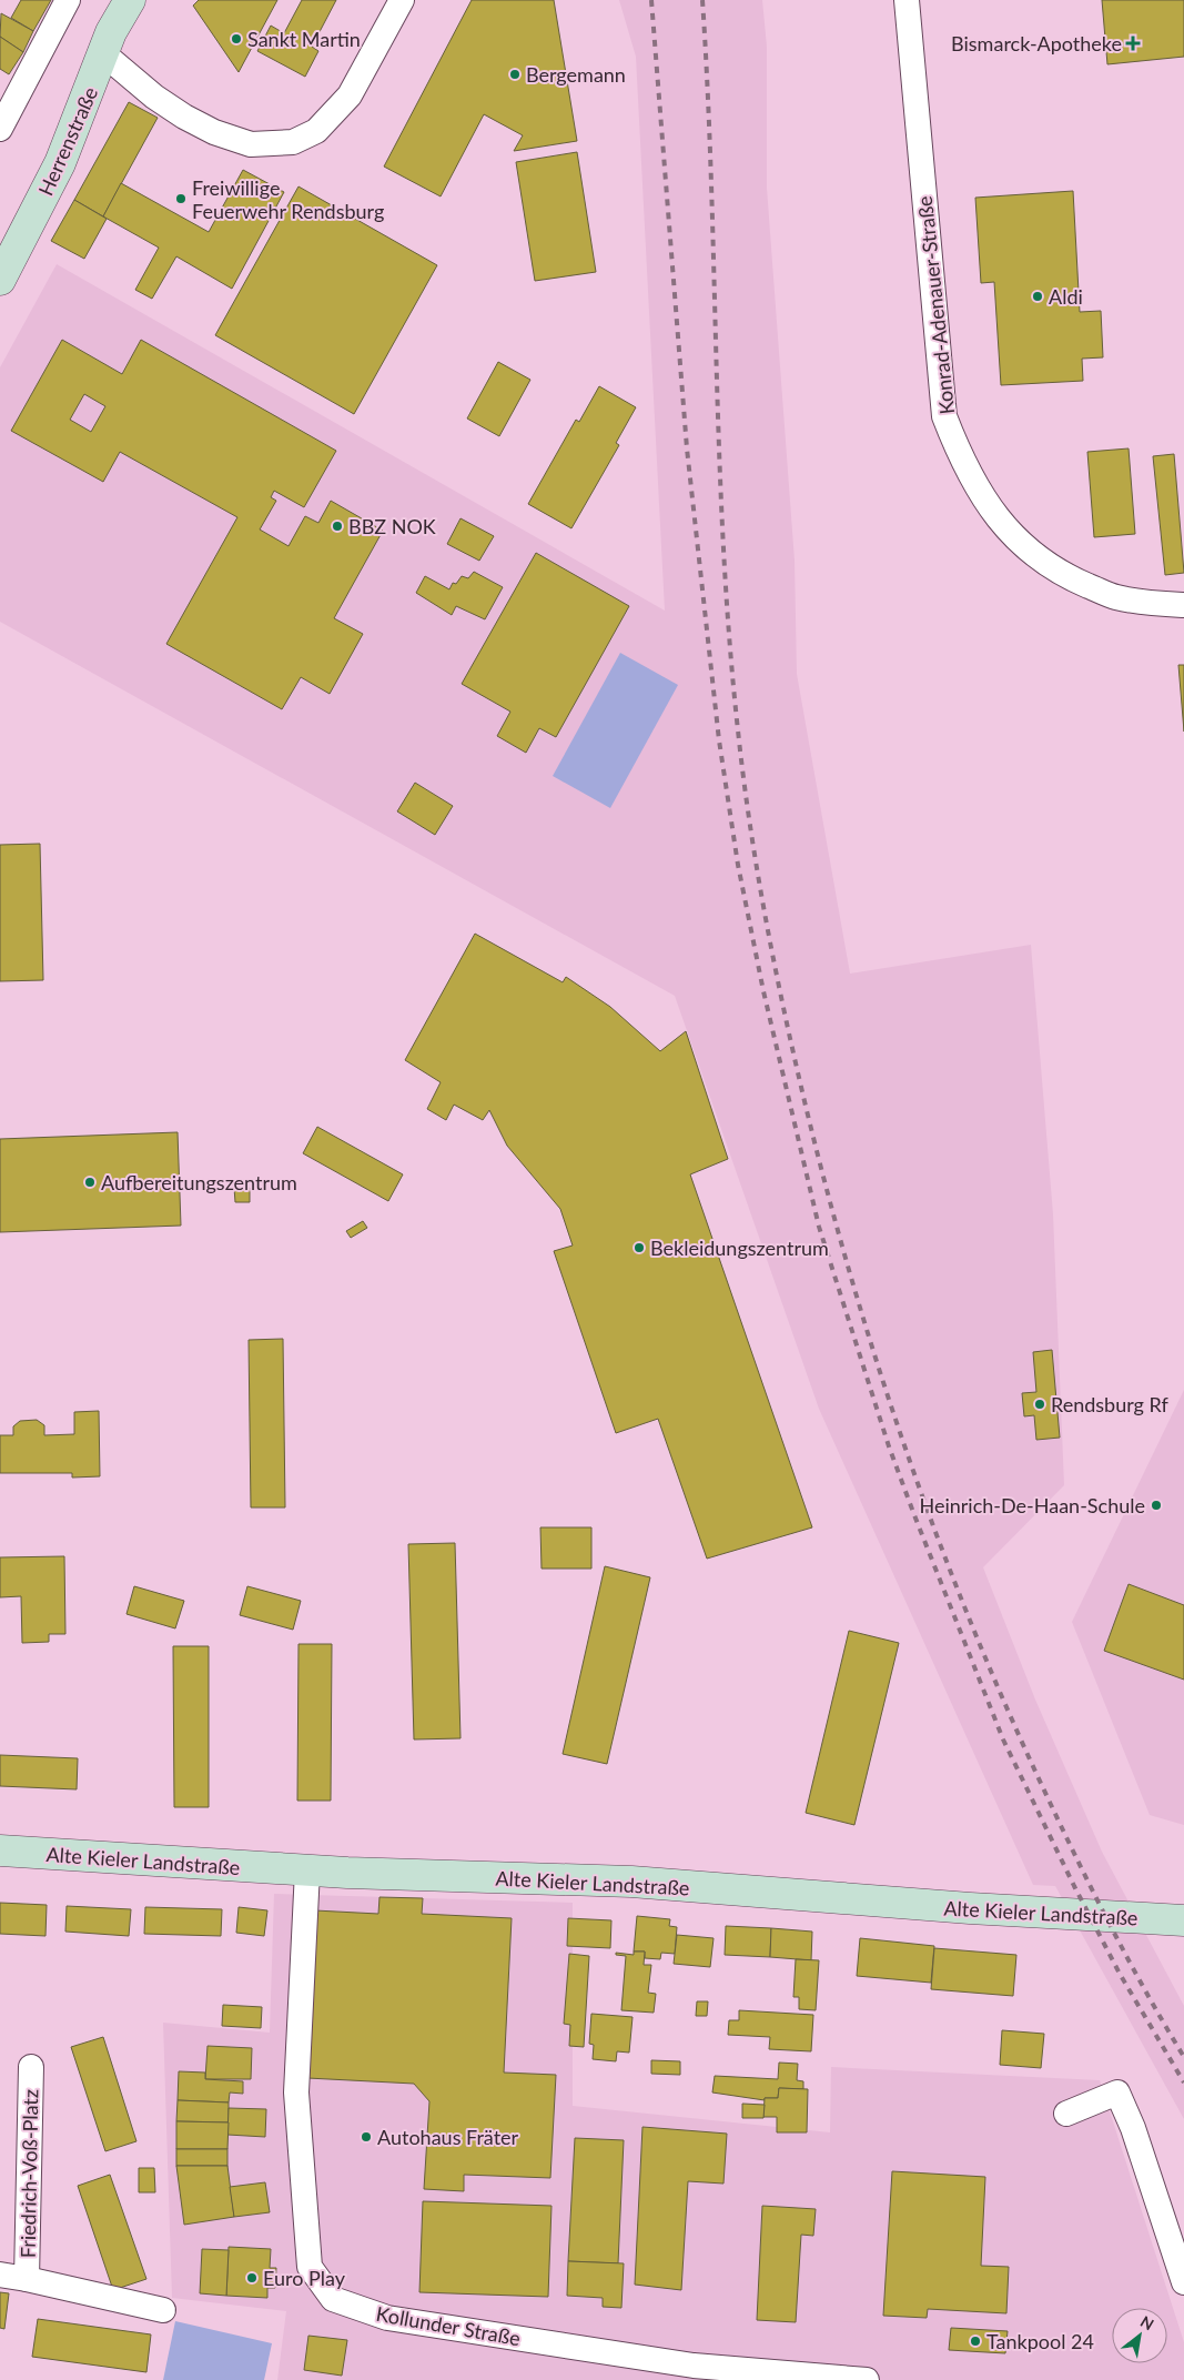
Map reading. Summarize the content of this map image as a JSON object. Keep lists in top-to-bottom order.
{
  "streets": {
    "street": [
      "Herrenstraße",
      "Konrad-Adenauer-Straße",
      "Alte Kieler Landstraße",
      "Friedrich-Voß-Platz",
      "Kollunder Straße"
    ]
  },
  "crossings": [
    ["Alte Kieler Landstraße", "Kollunder Straße"]
  ],
  "places": {
    "other": [
      "Sankt Martin",
      "Bergemann",
      "Freiwillige Feuerwehr Rendsburg",
      "Aldi",
      "BBZ NOK",
      "Aufbereitungszentrum",
      "Bekleidungszentrum",
      "Rendsburg Rf",
      "Heinrich-De-Haan-Schule",
      "Autohaus Fräter",
      "Euro Play",
      "Tankpool 24"
    ],
    "health": ["Bismarck-Apotheke"]
  },
  "north": "top right"
}
